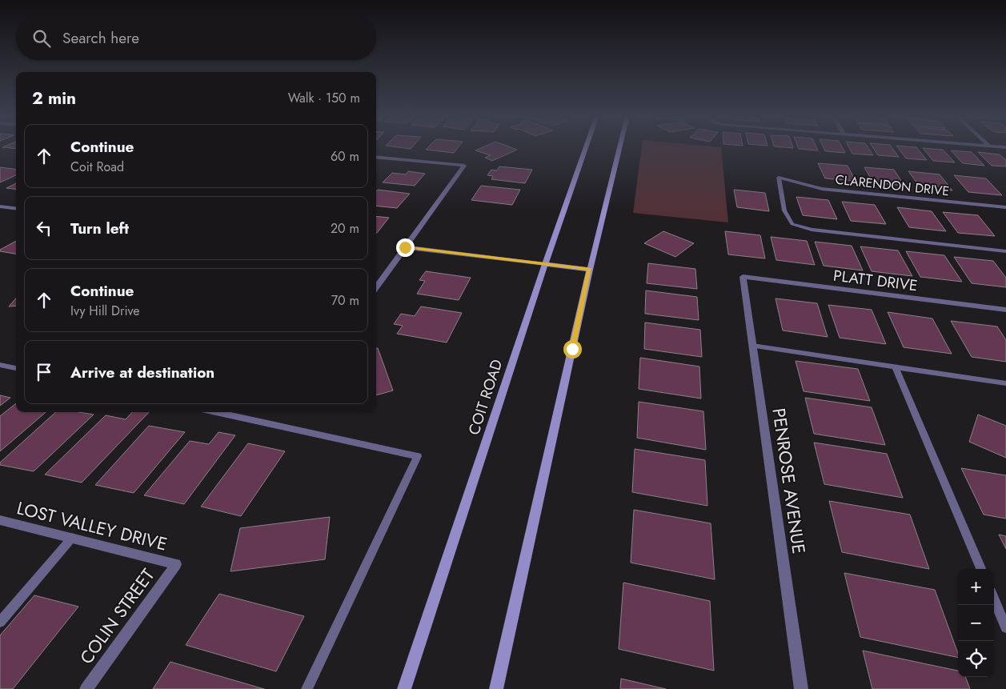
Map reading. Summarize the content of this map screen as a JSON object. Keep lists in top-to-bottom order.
{
  "streets": {
    "main road": ["COIT ROAD"],
    "street": [
      "CLARENDON DRIVE",
      "PLATT DRIVE",
      "PENROSE AVENUE",
      "LOST VALLEY DRIVE",
      "COLIN STREET"
    ]
  },
  "crossings": [
    ["PLATT DRIVE", "PENROSE AVENUE"],
    ["LOST VALLEY DRIVE", "COLIN STREET"]
  ],
  "page": {
    "search": "Search here",
    "heading": ["2 min", "Walk · 150 m"],
    "list": [
      ["Continue", "Coit Road", "60 m"],
      ["Turn left", "20 m"],
      ["Continue", "Ivy Hill Drive", "70 m"],
      "Arrive at destination"
    ],
    "map_buttons": ["+", "−"]
  }
}
